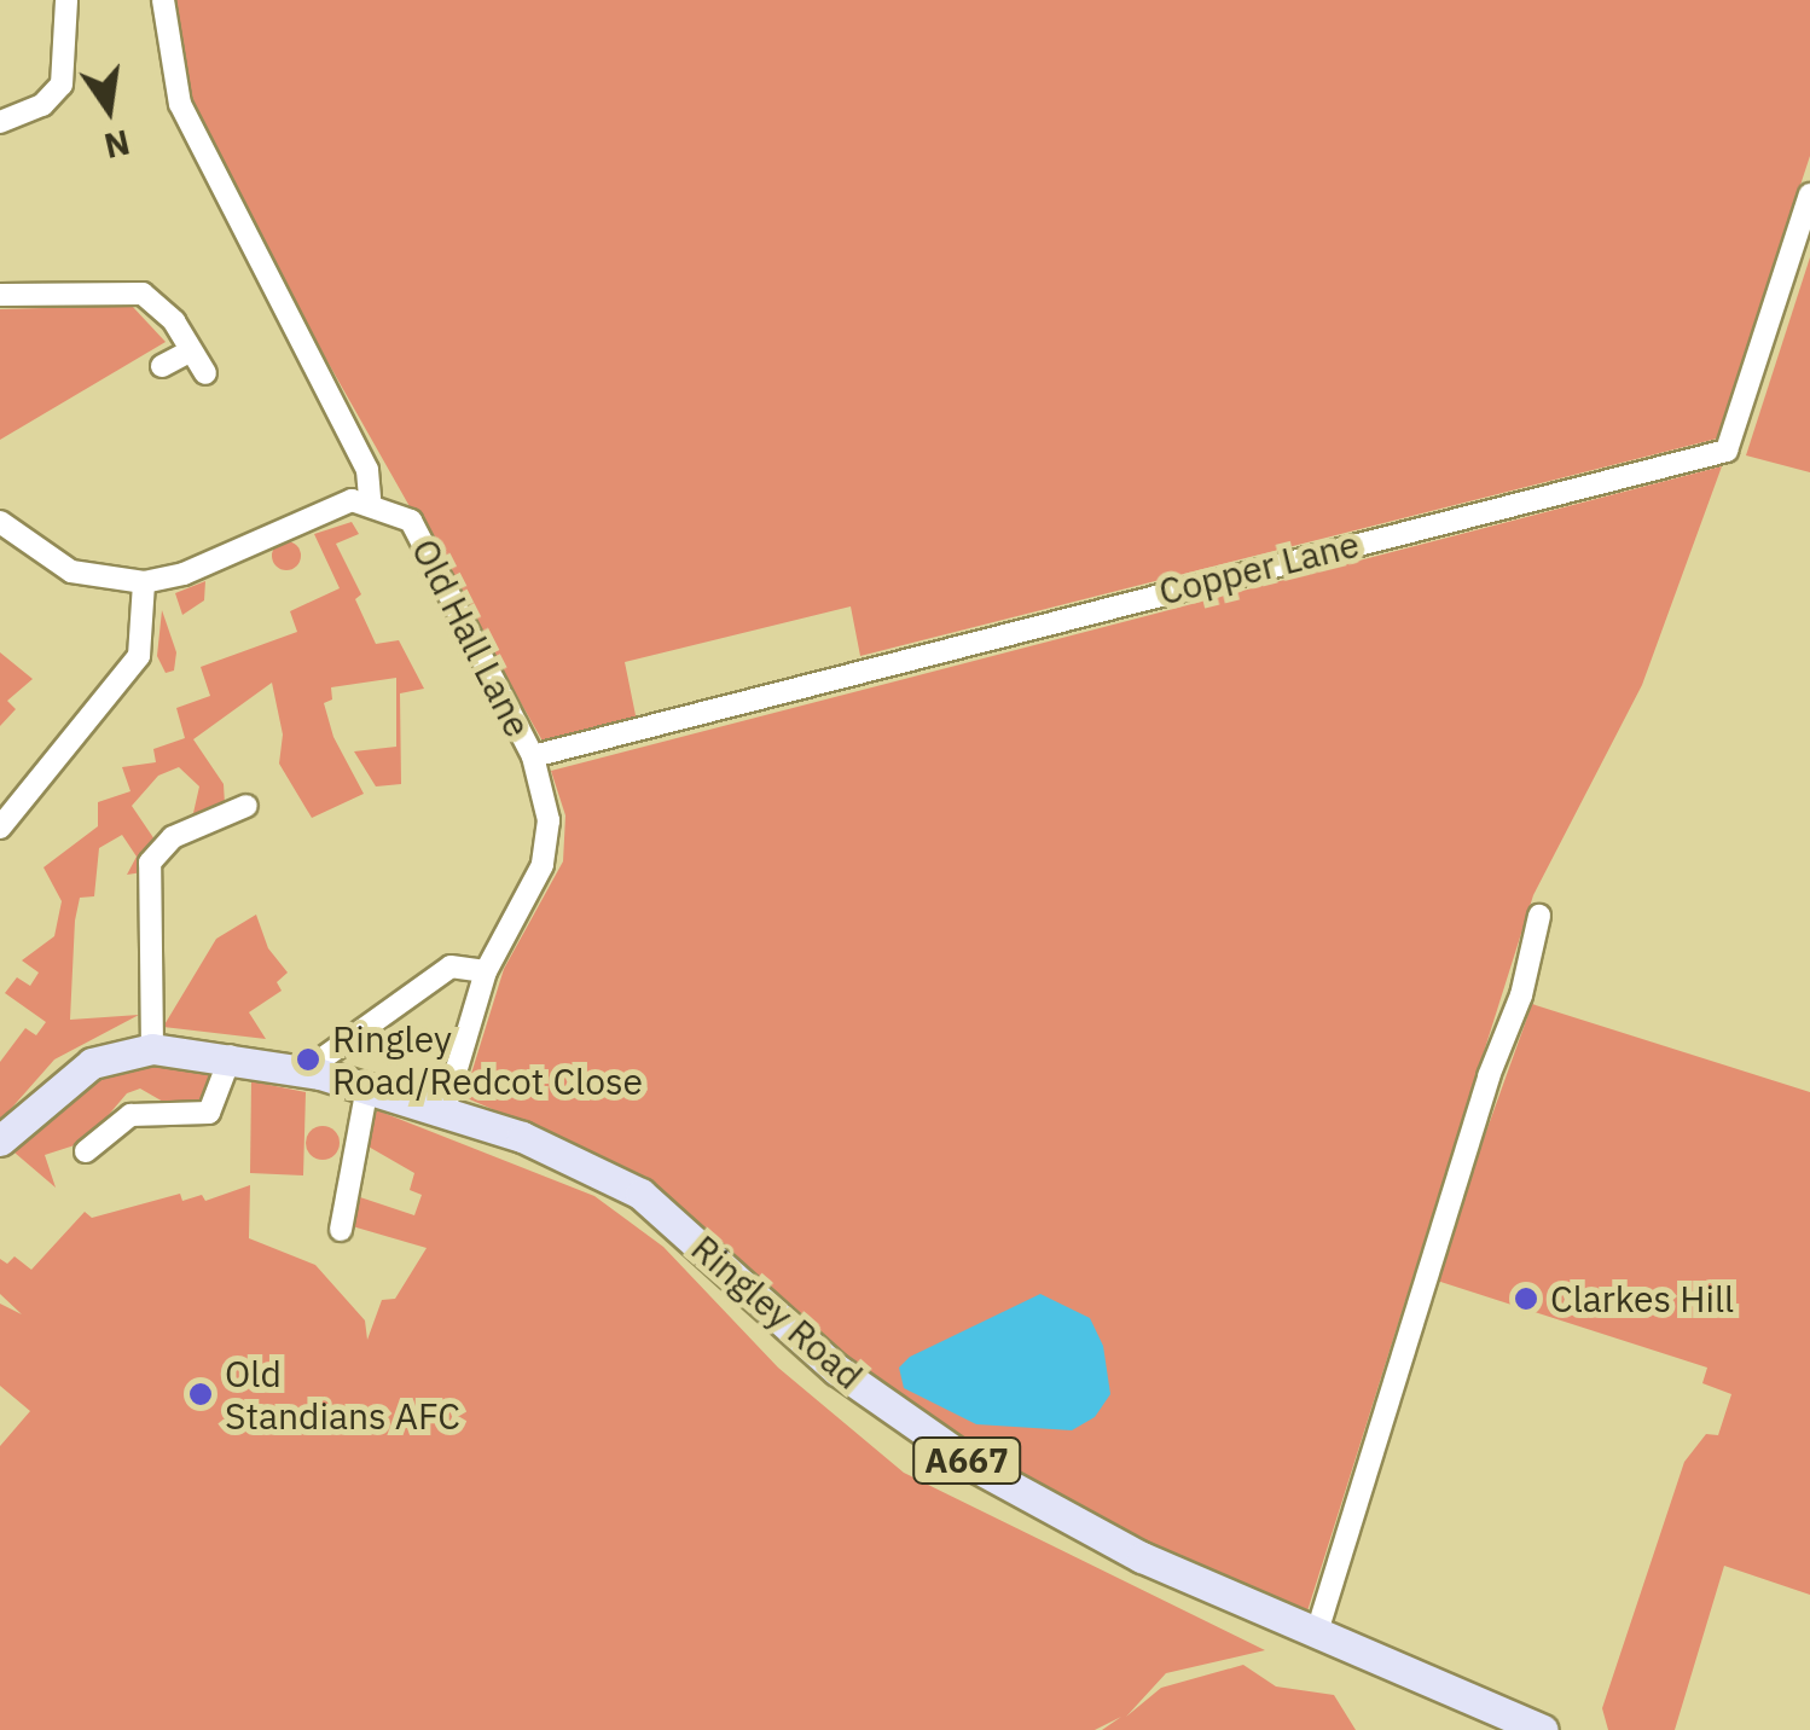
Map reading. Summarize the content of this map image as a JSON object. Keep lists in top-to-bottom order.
{
  "streets": {
    "main road": ["Ringley Road", "A667"],
    "street": ["Copper Lane", "Old Hall Lane"]
  },
  "crossings": [
    ["Copper Lane", "Old Hall Lane"],
    ["Old Hall Lane", "Ringley Road"]
  ],
  "places": ["Ringley Road/Redcot Close", "Clarkes Hill", "Old Standians AFC"],
  "north": "bottom"
}
